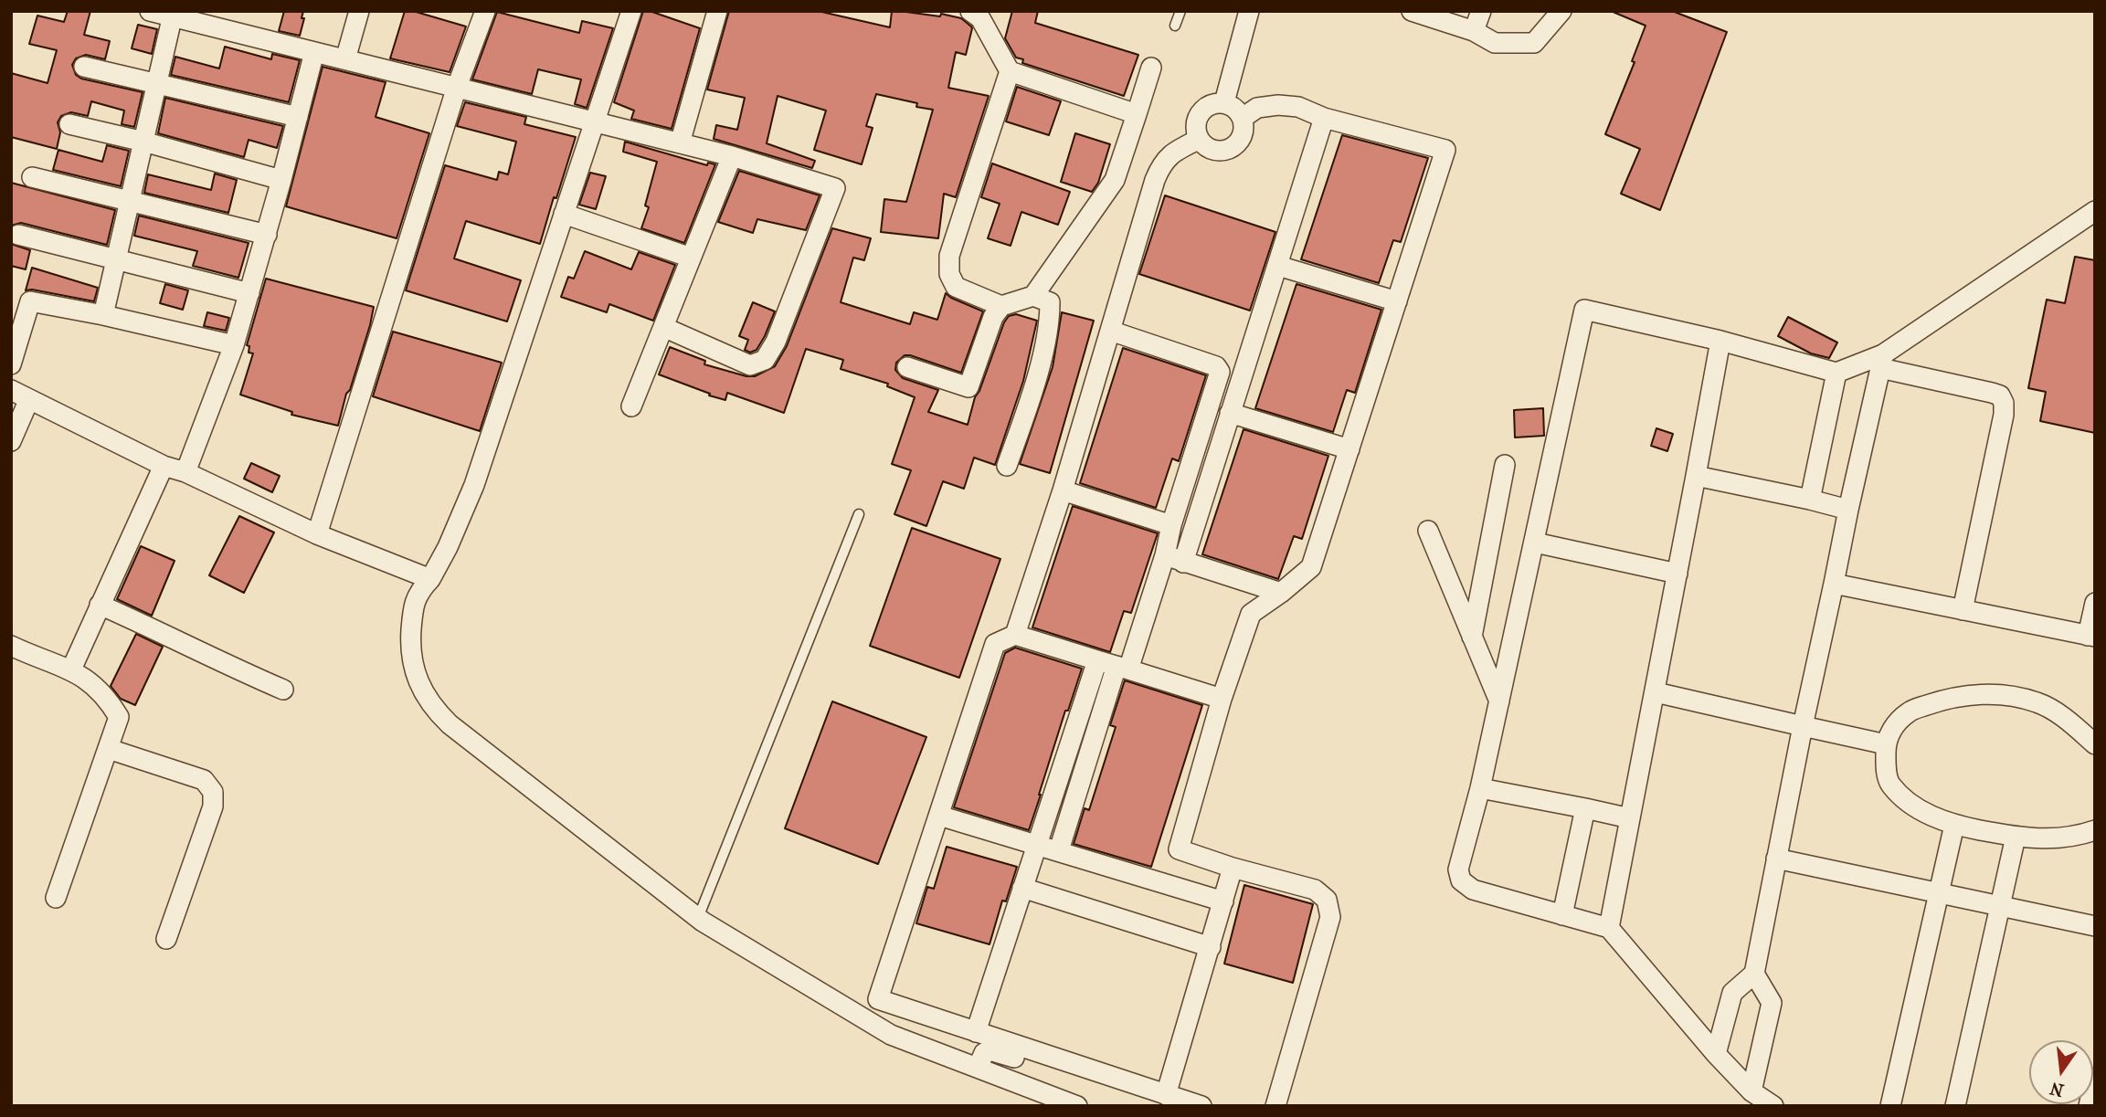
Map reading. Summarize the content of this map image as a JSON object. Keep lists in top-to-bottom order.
{
  "north": "bottom"
}
